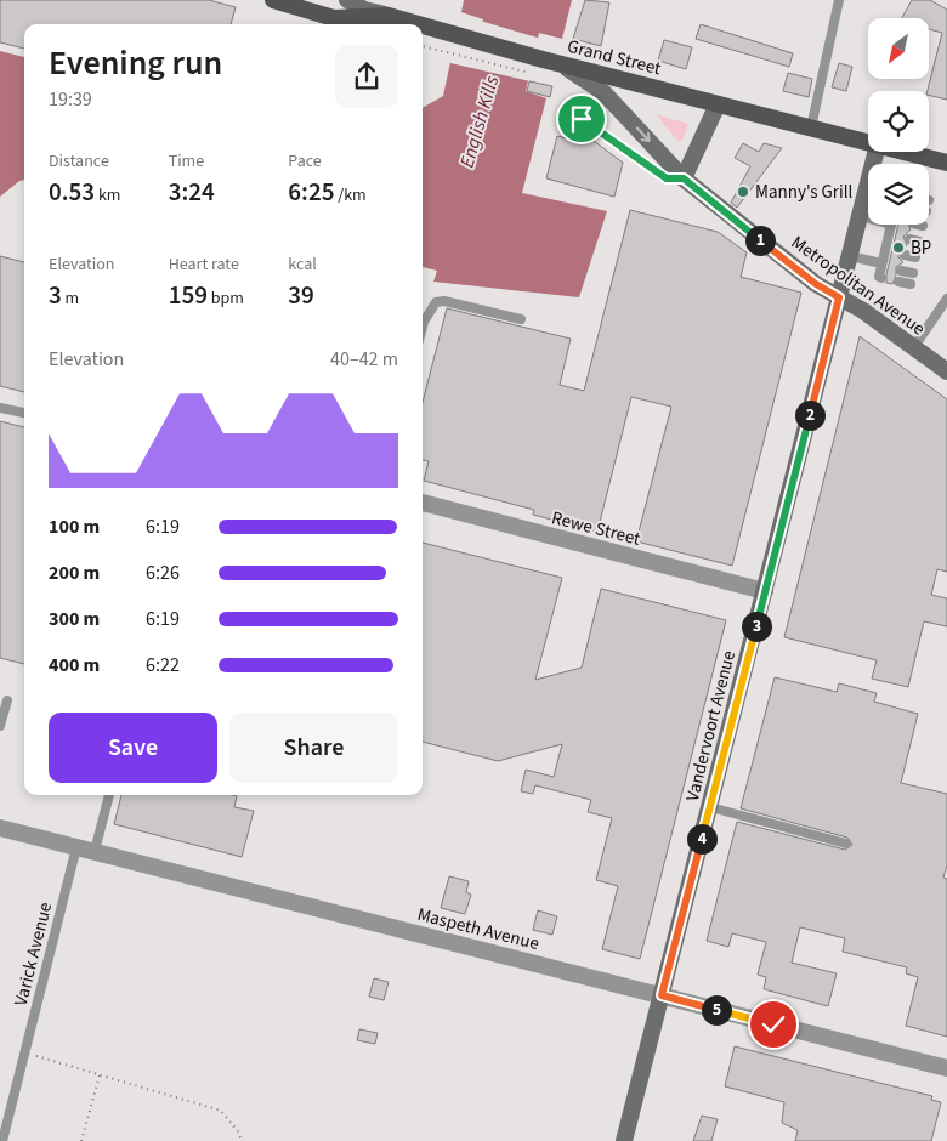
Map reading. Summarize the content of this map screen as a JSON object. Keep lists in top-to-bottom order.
{
  "streets": {
    "main road": ["Grand Street", "Metropolitan Avenue", "Vandervoort Avenue"],
    "street": ["Rewe Street", "Maspeth Avenue"],
    "lane": ["Varick Avenue"]
  },
  "crossings": [
    ["Grand Street", "Metropolitan Avenue"],
    ["Metropolitan Avenue", "Vandervoort Avenue"],
    ["Rewe Street", "Vandervoort Avenue"],
    ["Vandervoort Avenue", "Maspeth Avenue"],
    ["Maspeth Avenue", "Varick Avenue"]
  ],
  "water": ["English Kills"],
  "places": ["Manny's Grill", "BP"],
  "north": "bottom left",
  "page": {
    "heading": ["Evening run", "19:39"],
    "stats": [
      ["Distance", "0.53 km"],
      ["Time", "3:24"],
      ["Pace", "6:25 /km"],
      ["Elevation", "3 m"],
      ["Heart rate", "159 bpm"],
      ["kcal", "39"]
    ],
    "pins": [
      "1",
      "2",
      "3",
      "4",
      "5"
    ],
    "chart": ["Elevation", "40–42 m"],
    "list": [
      {
        "name": "100 m",
        "note": "6:19"
      },
      {
        "name": "200 m",
        "note": "6:26"
      },
      {
        "name": "300 m",
        "note": "6:19"
      },
      {
        "name": "400 m",
        "note": "6:22"
      }
    ],
    "buttons": ["Save", "Share"]
  }
}
